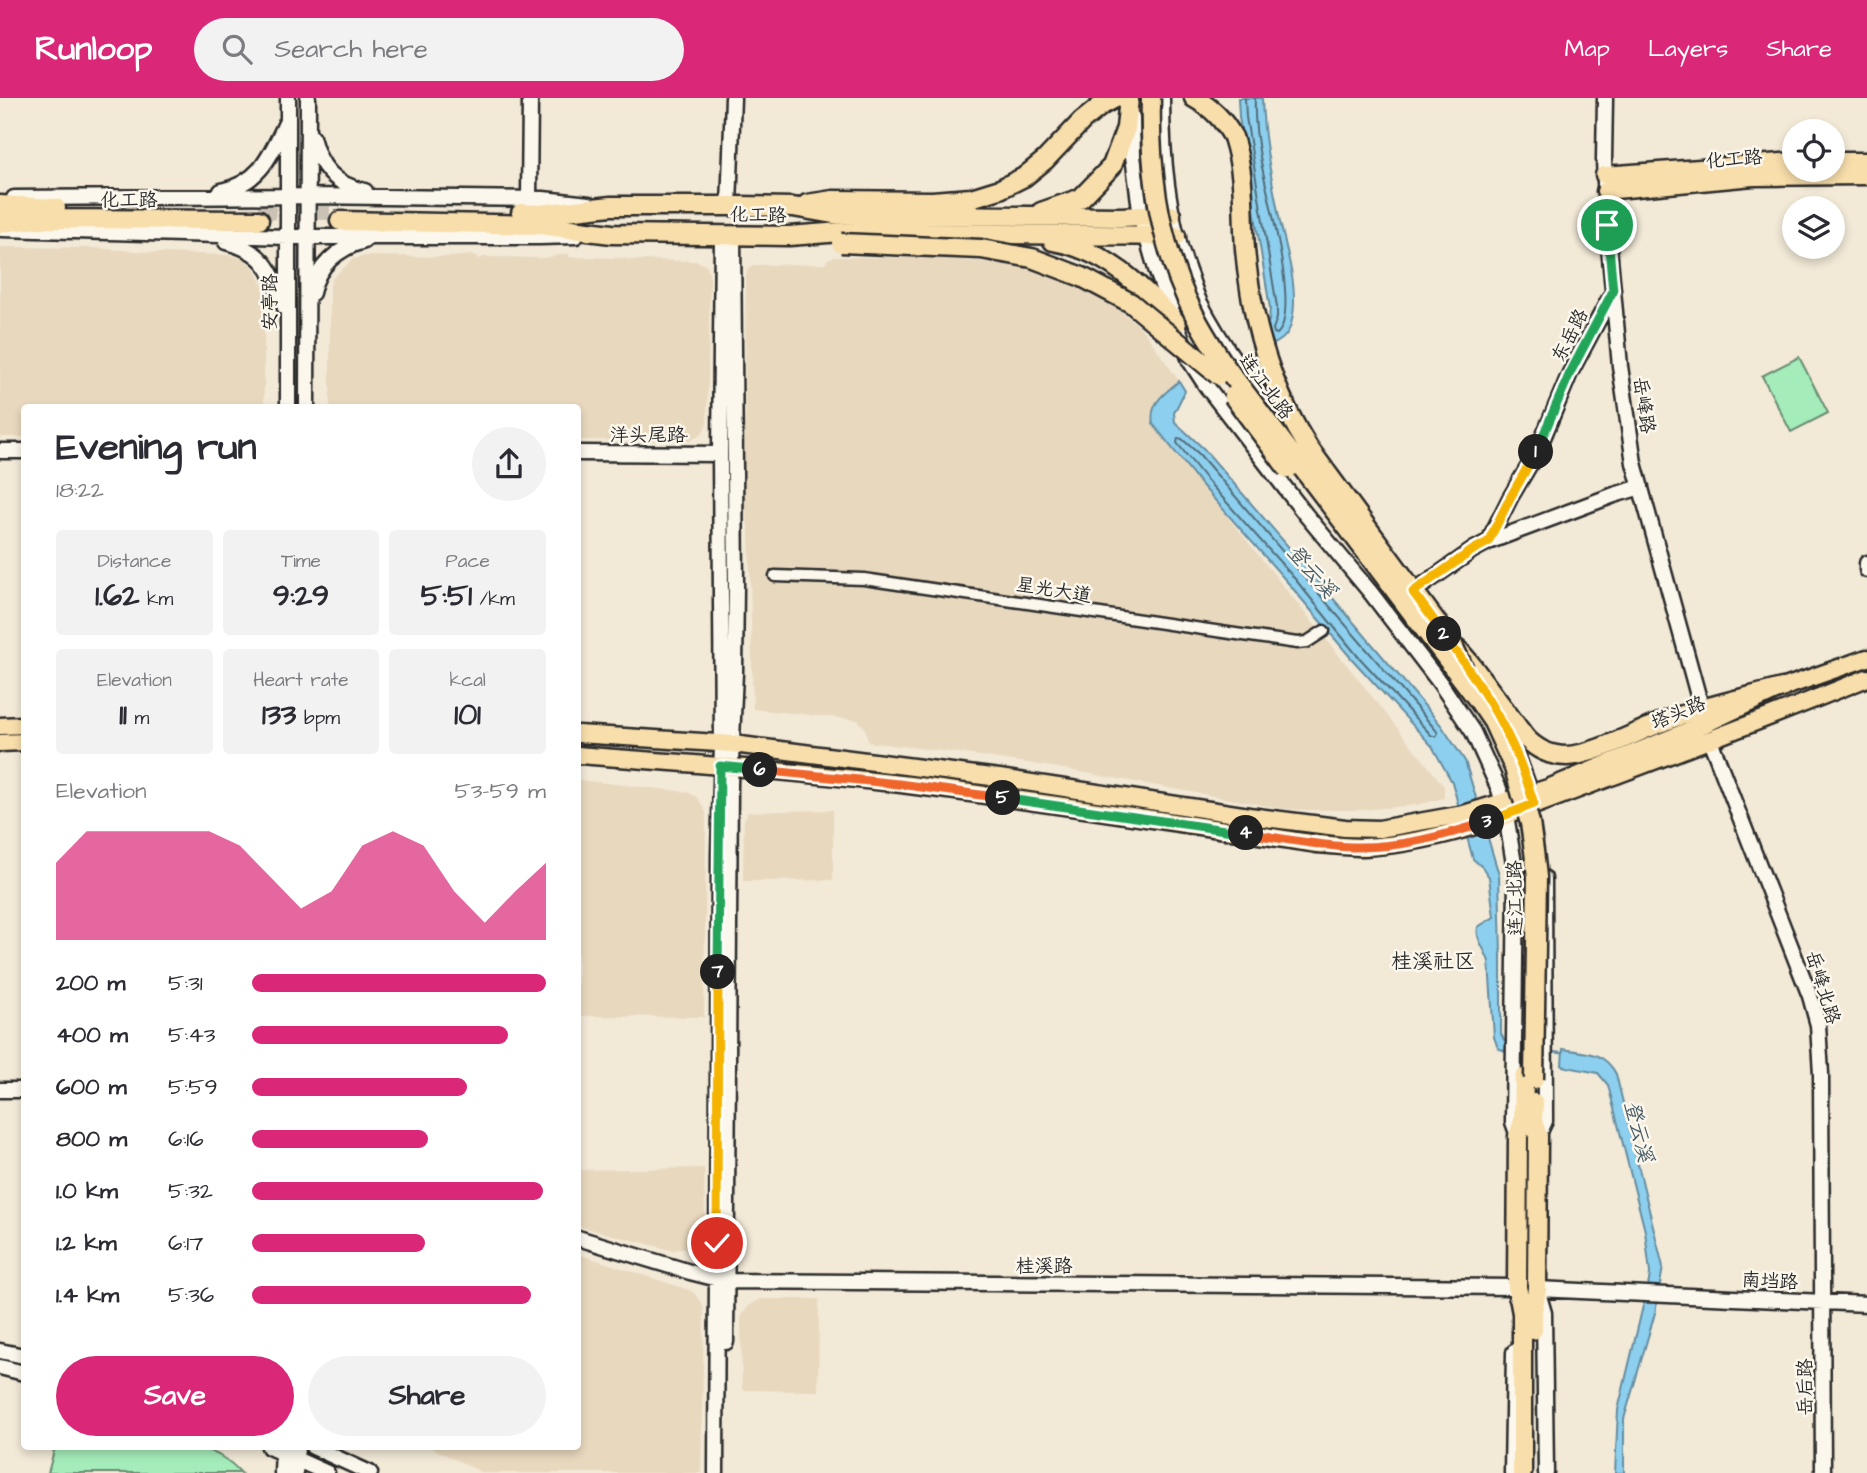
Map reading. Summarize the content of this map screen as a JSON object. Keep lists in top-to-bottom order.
{
  "streets": {
    "highway": ["化工路", "连江北路"],
    "main road": [
      "安亭路",
      "东岳路",
      "岳峰路",
      "洋头尾路·",
      "塔头路",
      "岳峰北路",
      "桂溪路",
      "南垱路",
      "岳后路"
    ],
    "street": ["星光大道"]
  },
  "crossings": [
    ["化工路", "岳峰路"],
    ["东岳路", "岳峰路"],
    ["连江北路", "桂溪路"],
    ["连江北路", "南垱路"],
    ["塔头路", "岳峰北路"],
    ["岳峰北路", "南垱路"],
    ["岳峰北路", "岳后路"],
    ["南垱路", "岳后路"]
  ],
  "districts": ["桂溪社区"],
  "water": ["登云溪"],
  "page": {
    "header": "Runloop",
    "search": "Search here",
    "nav": ["Map", "Layers", "Share"],
    "heading": ["Evening run", "18:22"],
    "pins": [
      "1",
      "2",
      "6",
      "5",
      "3",
      "4",
      "7"
    ],
    "stats": [
      ["Distance", "1.62 km"],
      ["Time", "9:29"],
      ["Pace", "5:51 /km"],
      ["Elevation", "11 m"],
      ["Heart rate", "133 bpm"],
      ["kcal", "101"]
    ],
    "chart": ["Elevation", "53–59 m"],
    "list": [
      {
        "name": "200 m",
        "note": "5:31"
      },
      {
        "name": "400 m",
        "note": "5:43"
      },
      {
        "name": "600 m",
        "note": "5:59"
      },
      {
        "name": "800 m",
        "note": "6:16"
      },
      {
        "name": "1.0 km",
        "note": "5:32"
      },
      {
        "name": "1.2 km",
        "note": "6:17"
      },
      {
        "name": "1.4 km",
        "note": "5:36"
      }
    ],
    "buttons": ["Save", "Share"]
  }
}
